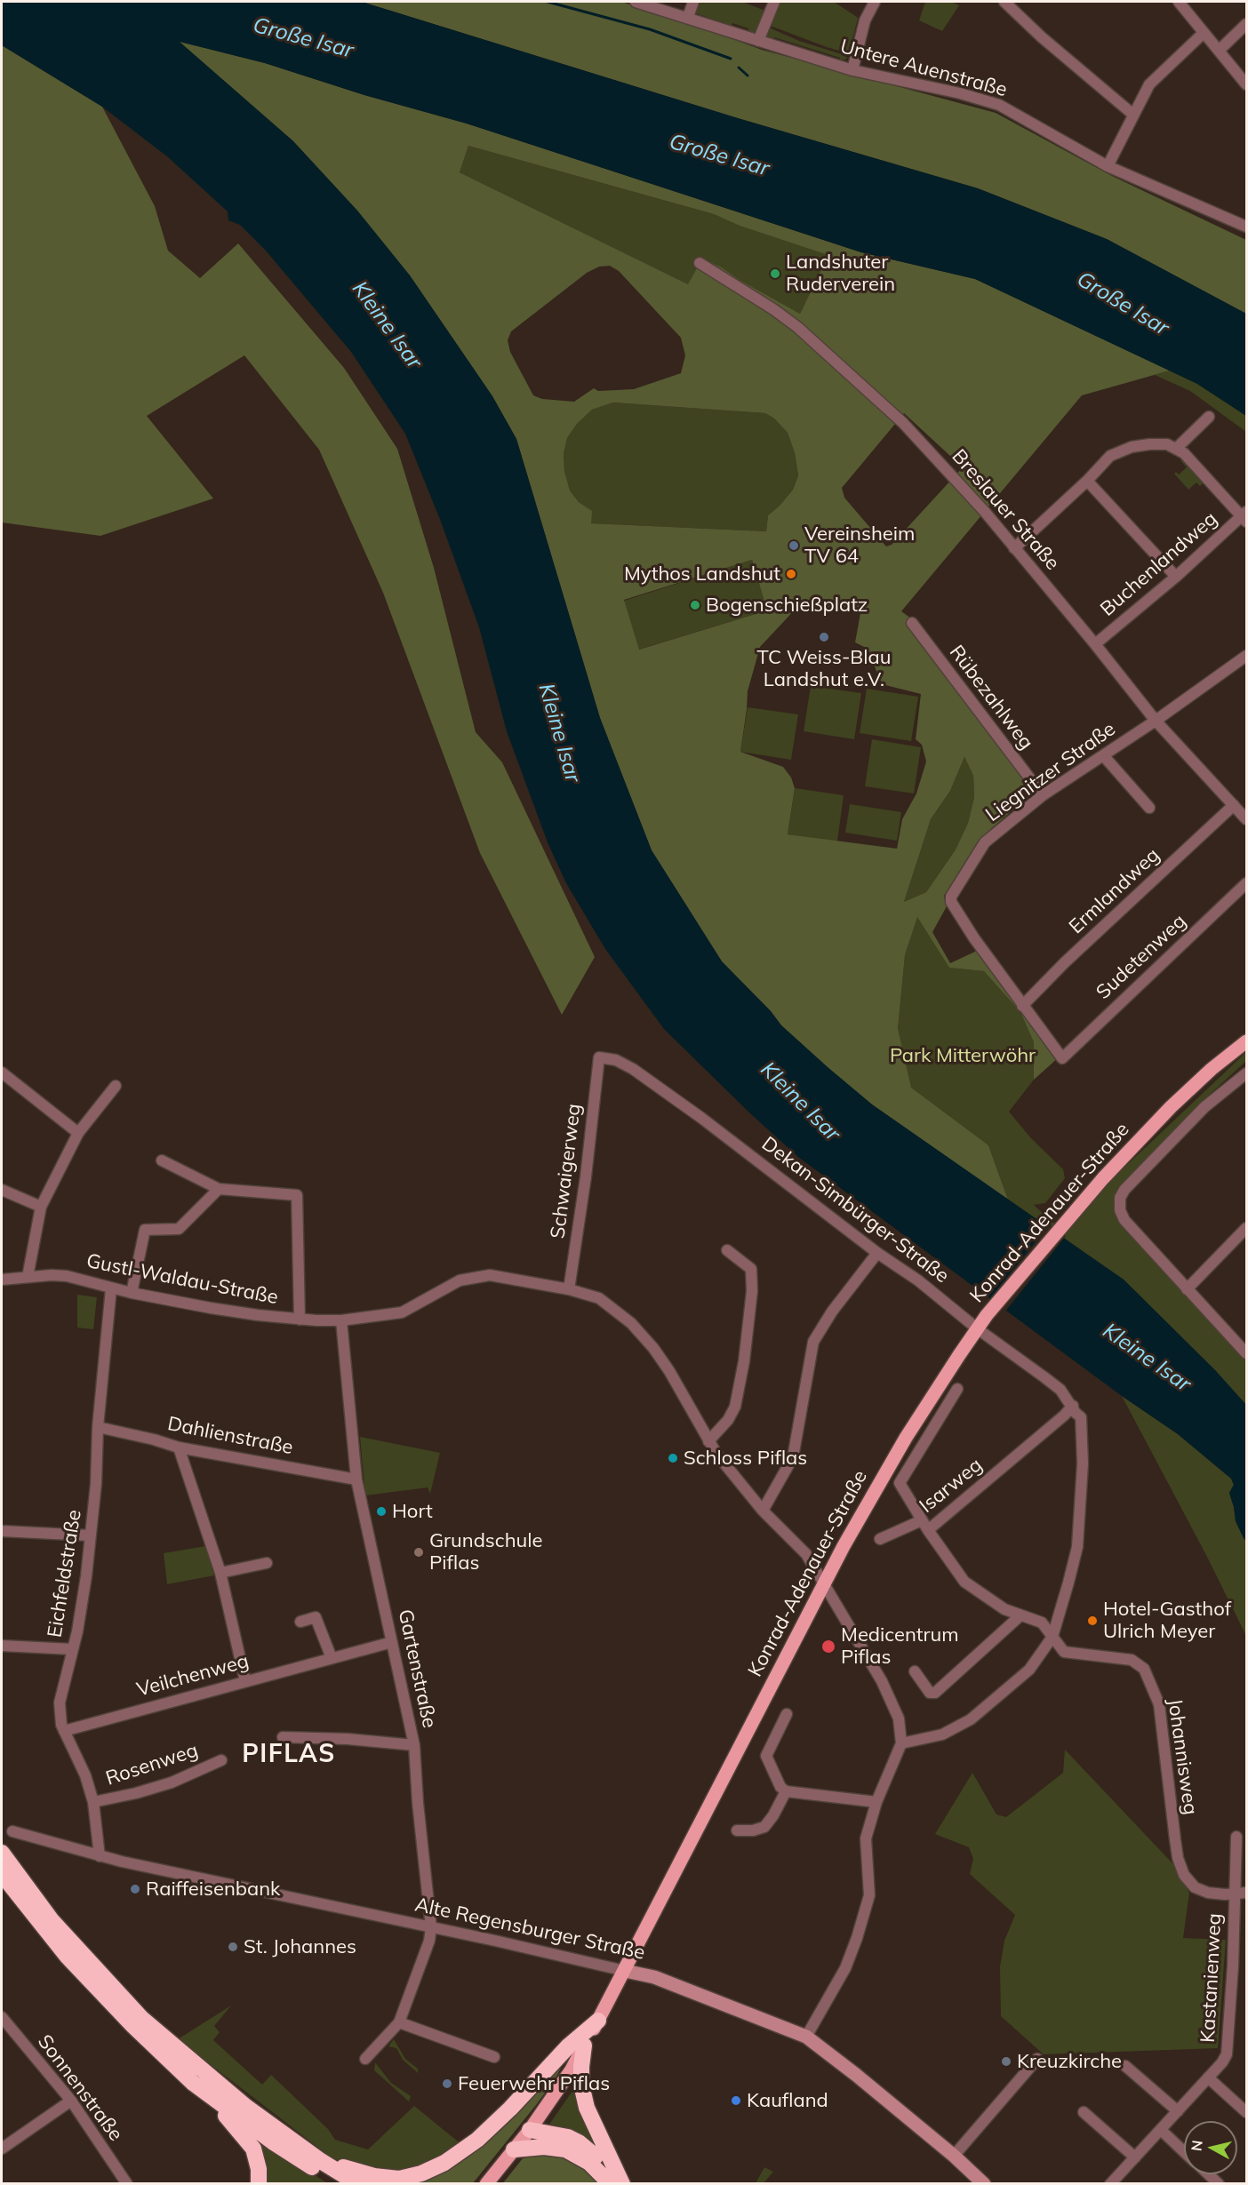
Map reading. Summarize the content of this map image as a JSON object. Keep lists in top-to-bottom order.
{
  "streets": {
    "main road": ["Konrad-Adenauer-Straße"],
    "street": [
      "Untere Auenstraße",
      "Breslauer Straße",
      "Buchenlandweg",
      "Rübezahlweg",
      "Liegnitzer Straße",
      "Ermlandweg",
      "Sudetenweg",
      "Schwaigerweg",
      "Dekan-Simbürger-Straße",
      "Gustl-Waldau-Straße",
      "Dahlienstraße",
      "Isarweg",
      "Eichfeldstraße",
      "Gartenstraße",
      "Veilchenweg",
      "Johannisweg",
      "Rosenweg",
      "Alte Regensburger Straße",
      "Kastanienweg",
      "Sonnenstraße"
    ]
  },
  "crossings": [
    ["Breslauer Straße", "Buchenlandweg"],
    ["Breslauer Straße", "Liegnitzer Straße"],
    ["Breslauer Straße", "Ermlandweg"],
    ["Rübezahlweg", "Liegnitzer Straße"],
    ["Liegnitzer Straße", "Ermlandweg"],
    ["Liegnitzer Straße", "Sudetenweg"],
    ["Schwaigerweg", "Dekan-Simbürger-Straße"],
    ["Schwaigerweg", "Gustl-Waldau-Straße"],
    ["Dekan-Simbürger-Straße", "Konrad-Adenauer-Straße"],
    ["Dekan-Simbürger-Straße", "Gustl-Waldau-Straße"],
    ["Dekan-Simbürger-Straße", "Isarweg"],
    ["Dekan-Simbürger-Straße", "Johannisweg"],
    ["Konrad-Adenauer-Straße", "Gustl-Waldau-Straße"],
    ["Konrad-Adenauer-Straße", "Alte Regensburger Straße"],
    ["Gustl-Waldau-Straße", "Eichfeldstraße"],
    ["Gustl-Waldau-Straße", "Gartenstraße"],
    ["Dahlienstraße", "Eichfeldstraße"],
    ["Dahlienstraße", "Gartenstraße"],
    ["Isarweg", "Johannisweg"],
    ["Eichfeldstraße", "Veilchenweg"],
    ["Eichfeldstraße", "Rosenweg"],
    ["Eichfeldstraße", "Alte Regensburger Straße"],
    ["Gartenstraße", "Veilchenweg"],
    ["Gartenstraße", "Alte Regensburger Straße"],
    ["Johannisweg", "Kastanienweg"]
  ],
  "districts": ["PIFLAS"],
  "water": ["Große Isar", "Kleine Isar"],
  "parks": ["Park Mitterwöhr"],
  "places": [
    "Landshuter Ruderverein",
    "Vereinsheim TV 64",
    "Mythos Landshut",
    "Bogenschießplatz",
    "TC Weiss-Blau Landshut e.V.",
    "Schloss Piflas",
    "Hort",
    "Grundschule Piflas",
    "Hotel-Gasthof Ulrich Meyer",
    "Medicentrum Piflas",
    "Raiffeisenbank",
    "St. Johannes",
    "Kreuzkirche",
    "Feuerwehr Piflas",
    "Kaufland"
  ],
  "north": "left"
}
